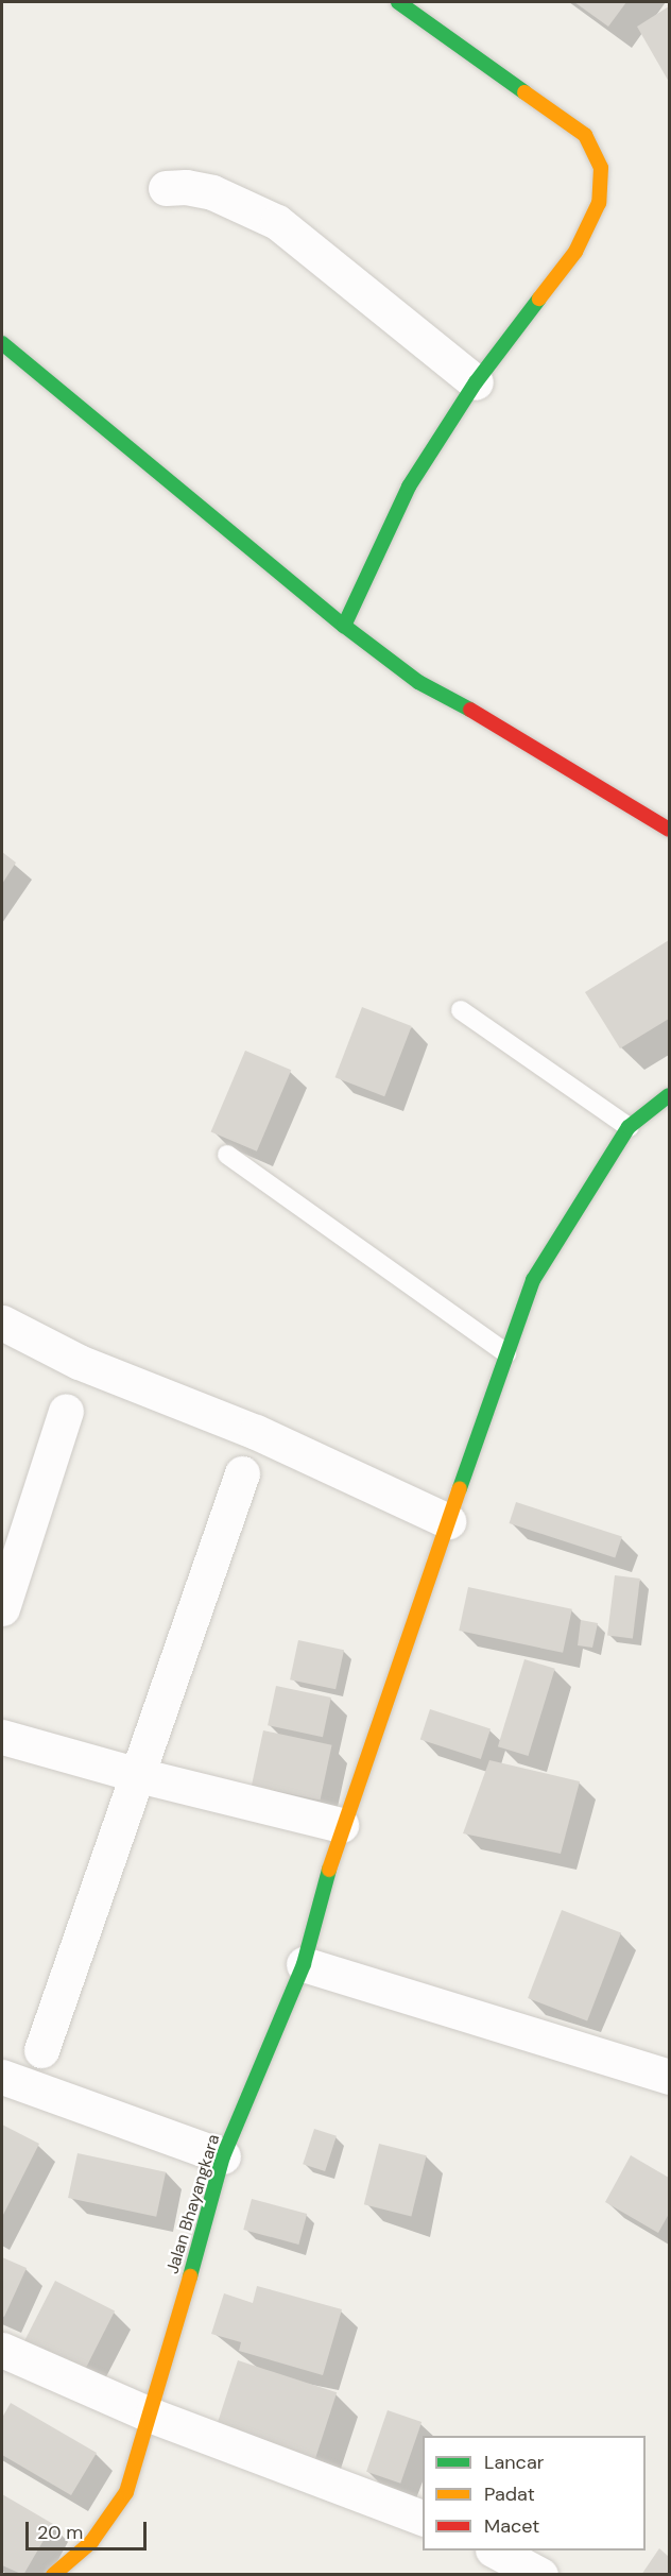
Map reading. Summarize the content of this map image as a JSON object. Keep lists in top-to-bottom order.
{
  "streets": {
    "street": ["Jalan Bhayangkara"]
  },
  "legend": ["Lancar", "Padat", "Macet"],
  "scale_bar": "20 m"
}
